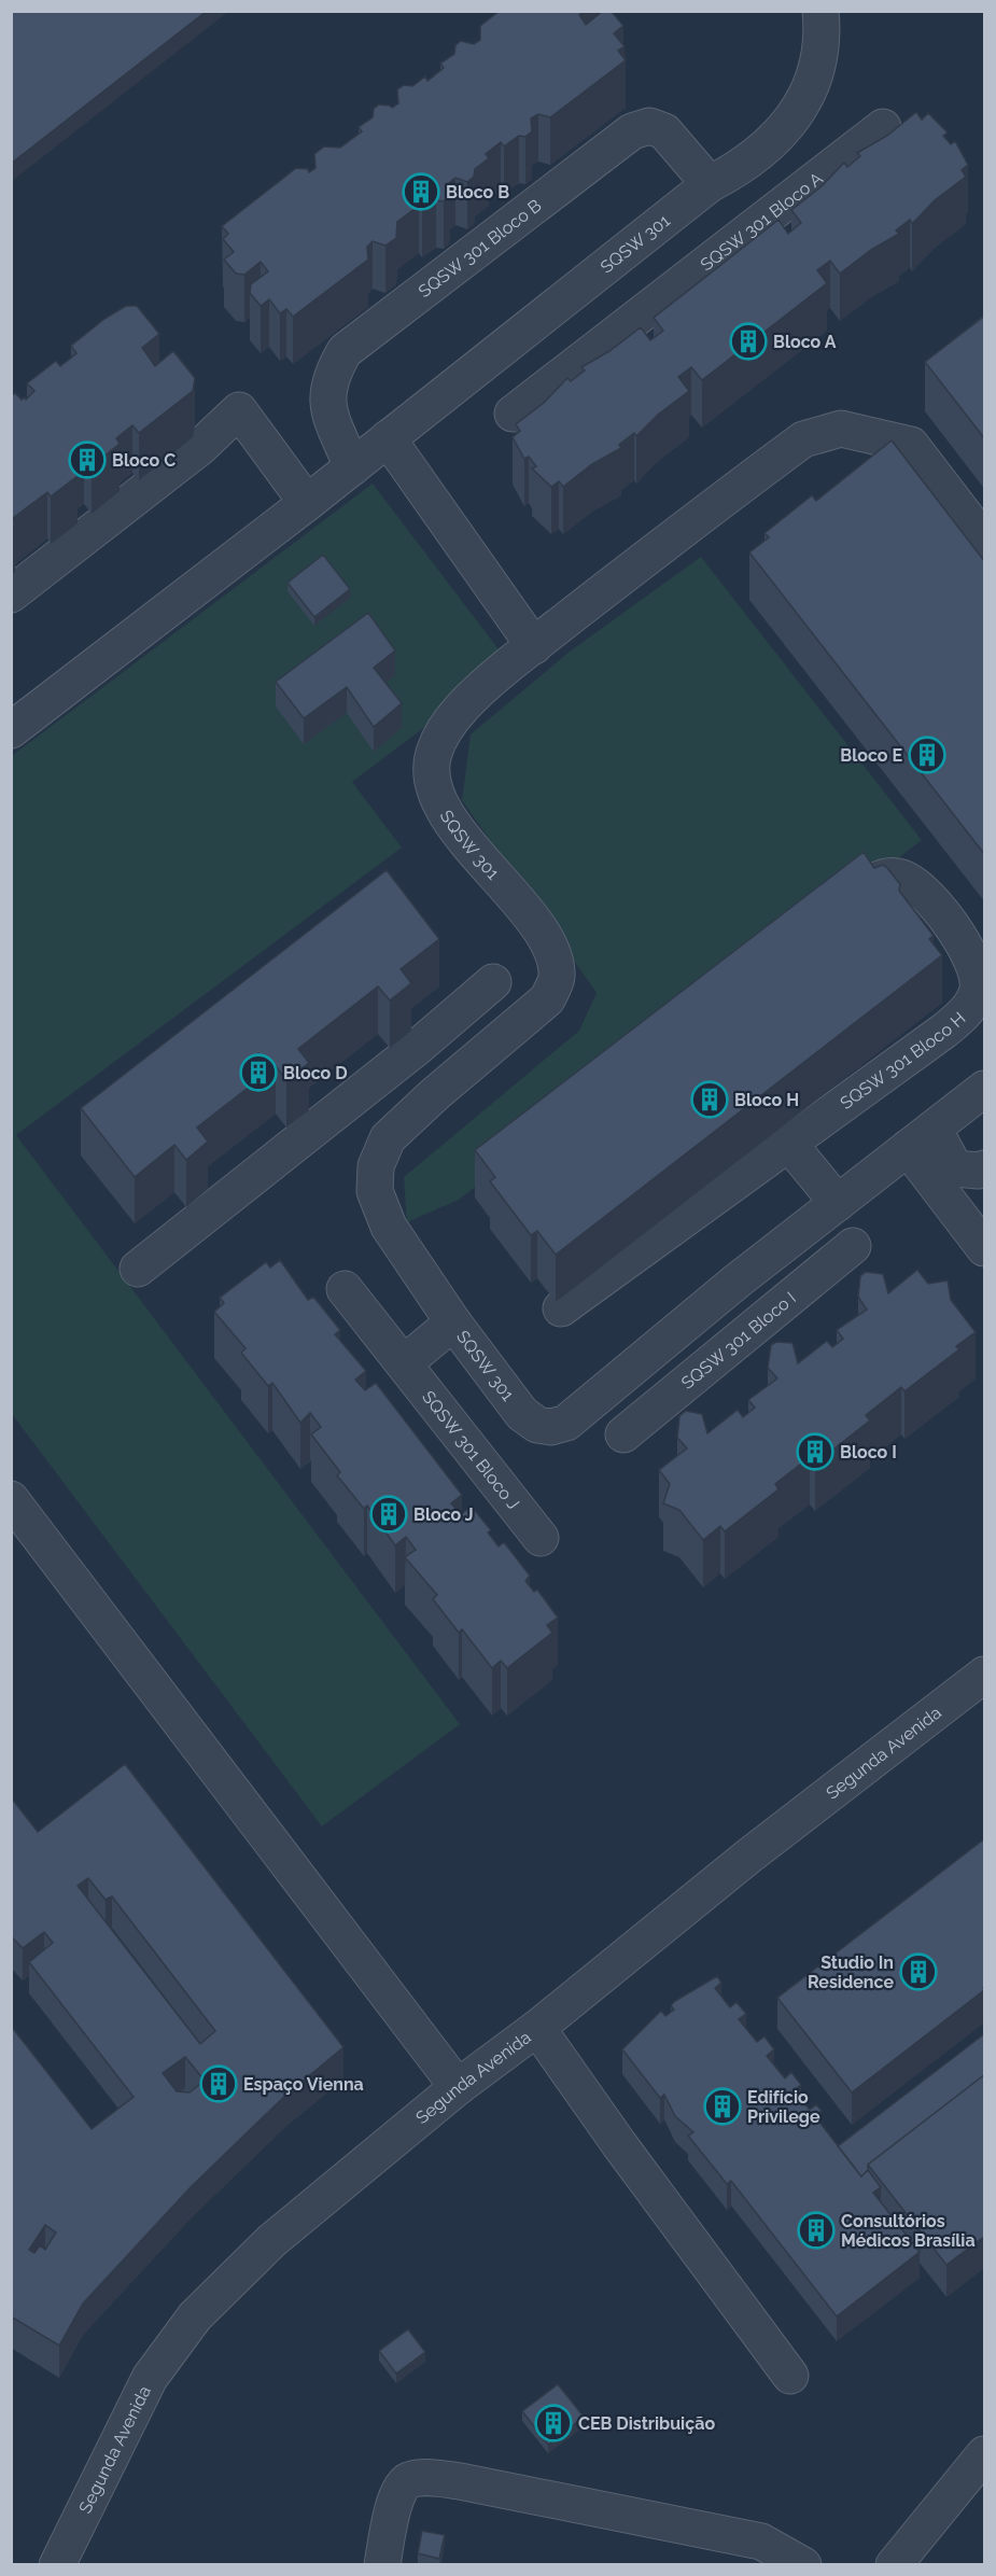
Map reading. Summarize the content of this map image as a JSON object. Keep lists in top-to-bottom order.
{
  "streets": {
    "street": [
      "SQSW 301 Bloco A",
      "SQSW 301",
      "SQSW 301 Bloco B",
      "SQSW 301 Bloco H",
      "SQSW 301 Bloco I",
      "SQSW 301 Bloco J",
      "Segunda Avenida"
    ]
  },
  "crossings": [
    ["SQSW 301", "SQSW 301 Bloco B"]
  ],
  "places": {
    "building": [
      "Bloco B",
      "Bloco A",
      "Bloco C",
      "Bloco E",
      "Bloco D",
      "Bloco H",
      "Bloco I",
      "Bloco J",
      "Studio In Residence",
      "Espaço Vienna",
      "Edifício Privilege",
      "Consultórios Médicos Brasília",
      "CEB Distribuição"
    ]
  }
}
